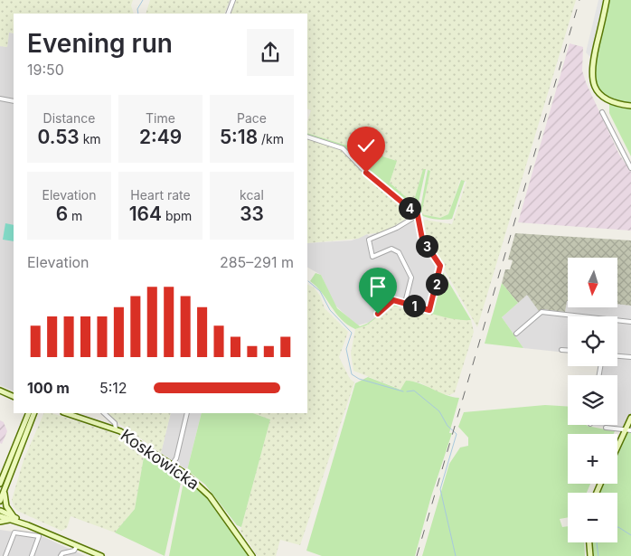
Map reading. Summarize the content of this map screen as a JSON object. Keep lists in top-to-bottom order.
{
  "streets": {
    "street": ["Koskowicka"]
  },
  "north": "bottom",
  "page": {
    "heading": ["Evening run", "19:50"],
    "stats": [
      ["Distance", "0.53 km"],
      ["Time", "2:49"],
      ["Pace", "5:18 /km"],
      ["Elevation", "6 m"],
      ["Heart rate", "164 bpm"],
      ["kcal", "33"]
    ],
    "pins": [
      "4",
      "3",
      "2",
      "1"
    ],
    "chart": ["Elevation", "285–291 m"],
    "map_buttons": ["+", "−"],
    "list": [
      {
        "name": "100 m",
        "note": "5:12"
      }
    ]
  }
}
